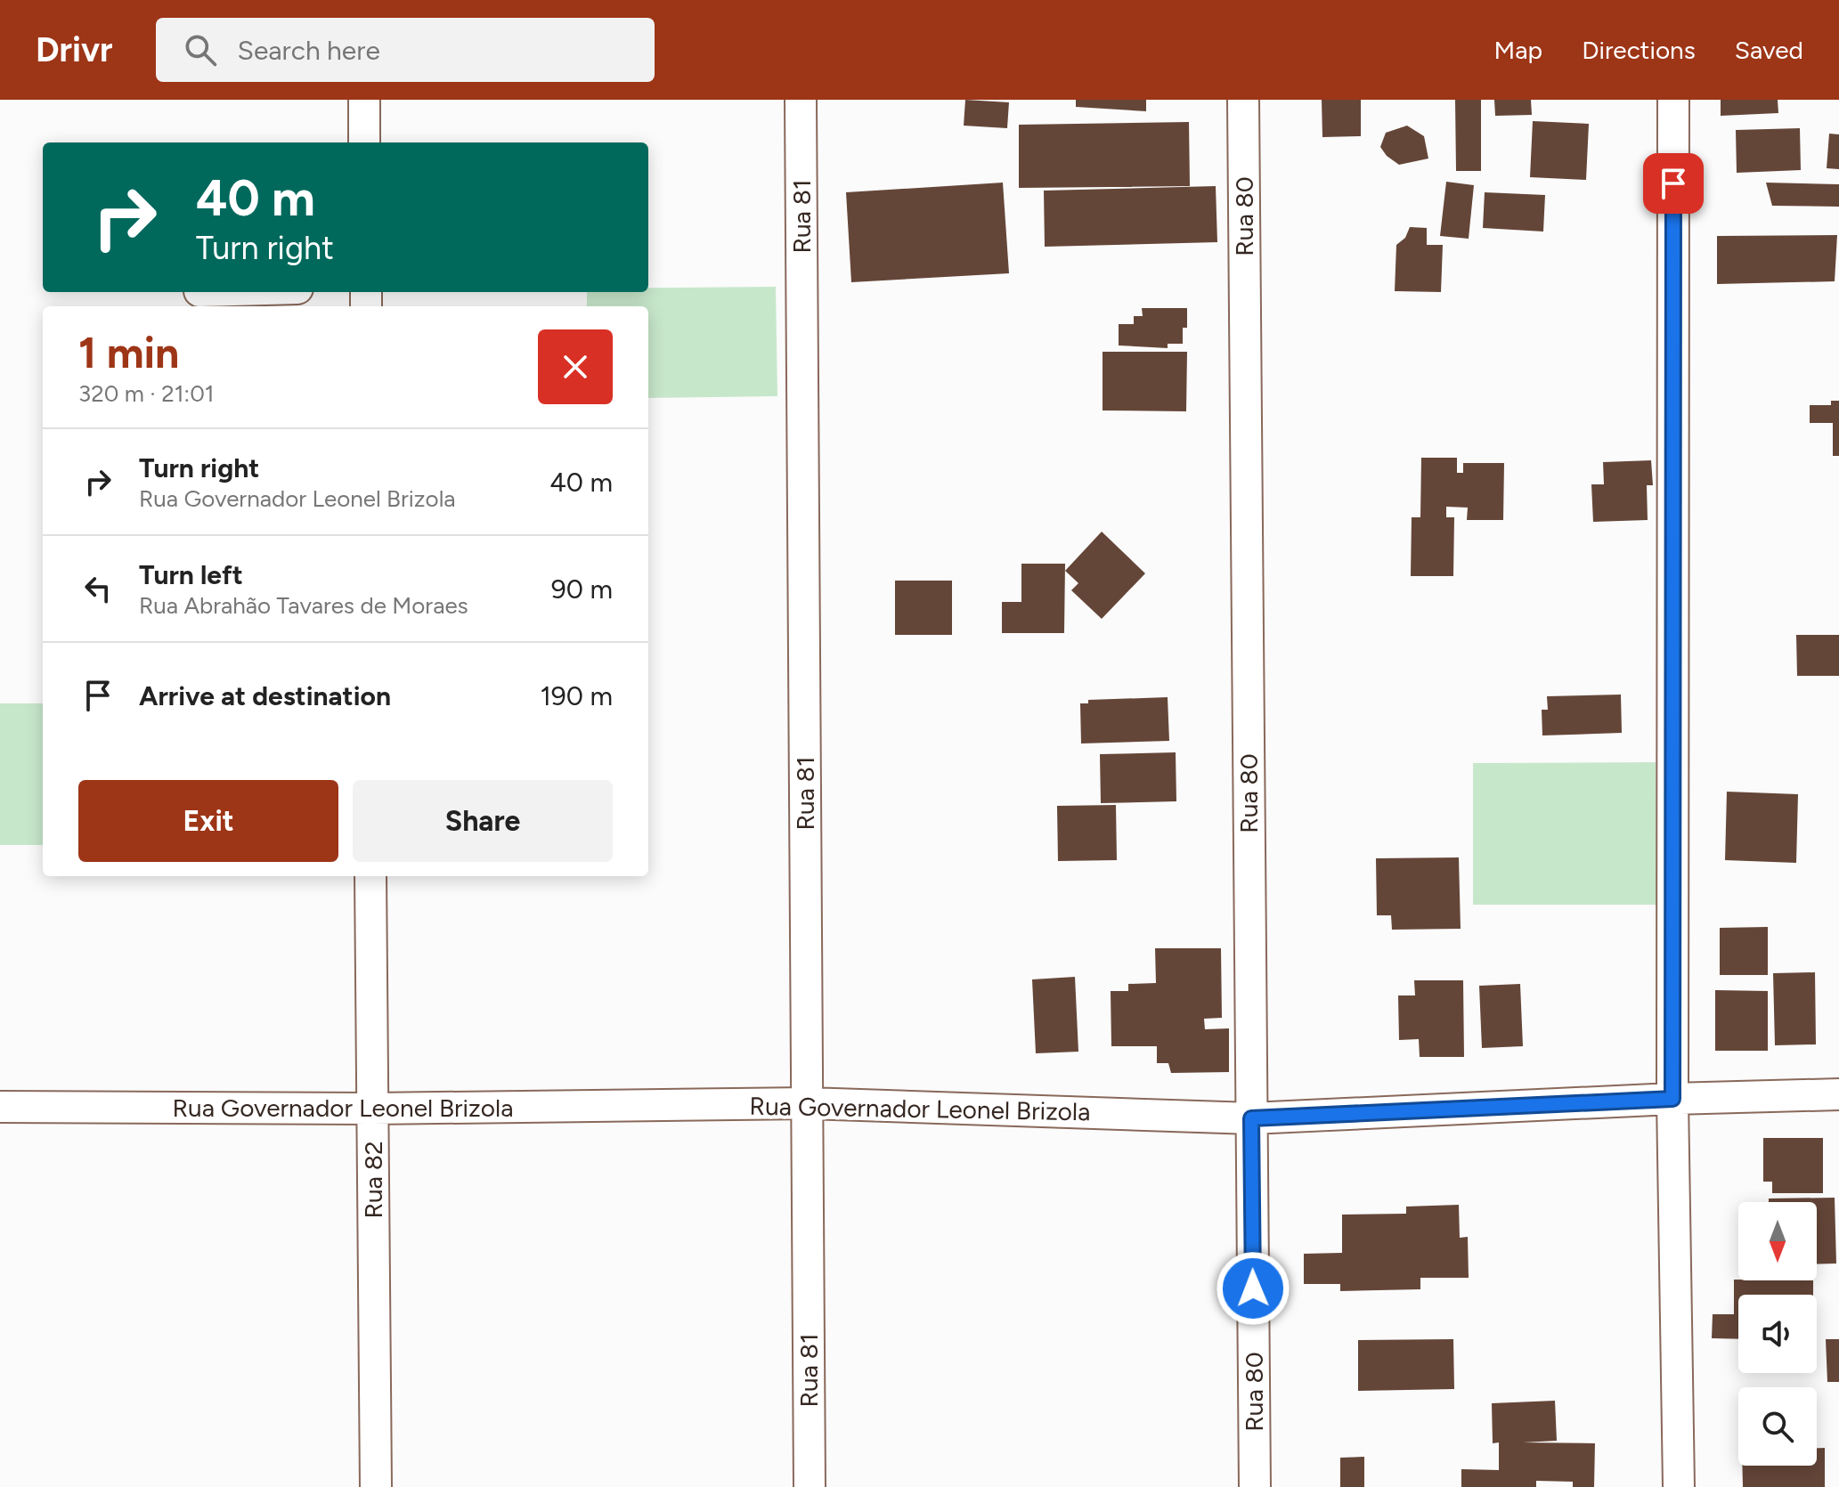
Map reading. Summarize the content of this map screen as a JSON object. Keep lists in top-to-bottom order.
{
  "streets": {
    "street": [
      "Rua 81",
      "Rua 80",
      "Rua Governador Leonel Brizola",
      "Rua 82"
    ]
  },
  "crossings": [
    ["Rua 81", "Rua Governador Leonel Brizola"],
    ["Rua 80", "Rua Governador Leonel Brizola"],
    ["Rua Governador Leonel Brizola", "Rua 82"]
  ],
  "north": "bottom",
  "page": {
    "header": "Drivr",
    "search": "Search here",
    "nav": ["Map", "Directions", "Saved"],
    "turn": ["40 m", "Turn right"],
    "heading": ["1 min", "320 m · 21:01"],
    "list": [
      {
        "name": "Turn right",
        "note": "Rua Governador Leonel Brizola",
        "value": "40 m"
      },
      {
        "name": "Turn left",
        "note": "Rua Abrahão Tavares de Moraes",
        "value": "90 m"
      },
      {
        "name": "Arrive at destination",
        "value": "190 m"
      }
    ],
    "buttons": ["Exit", "Share"]
  }
}
